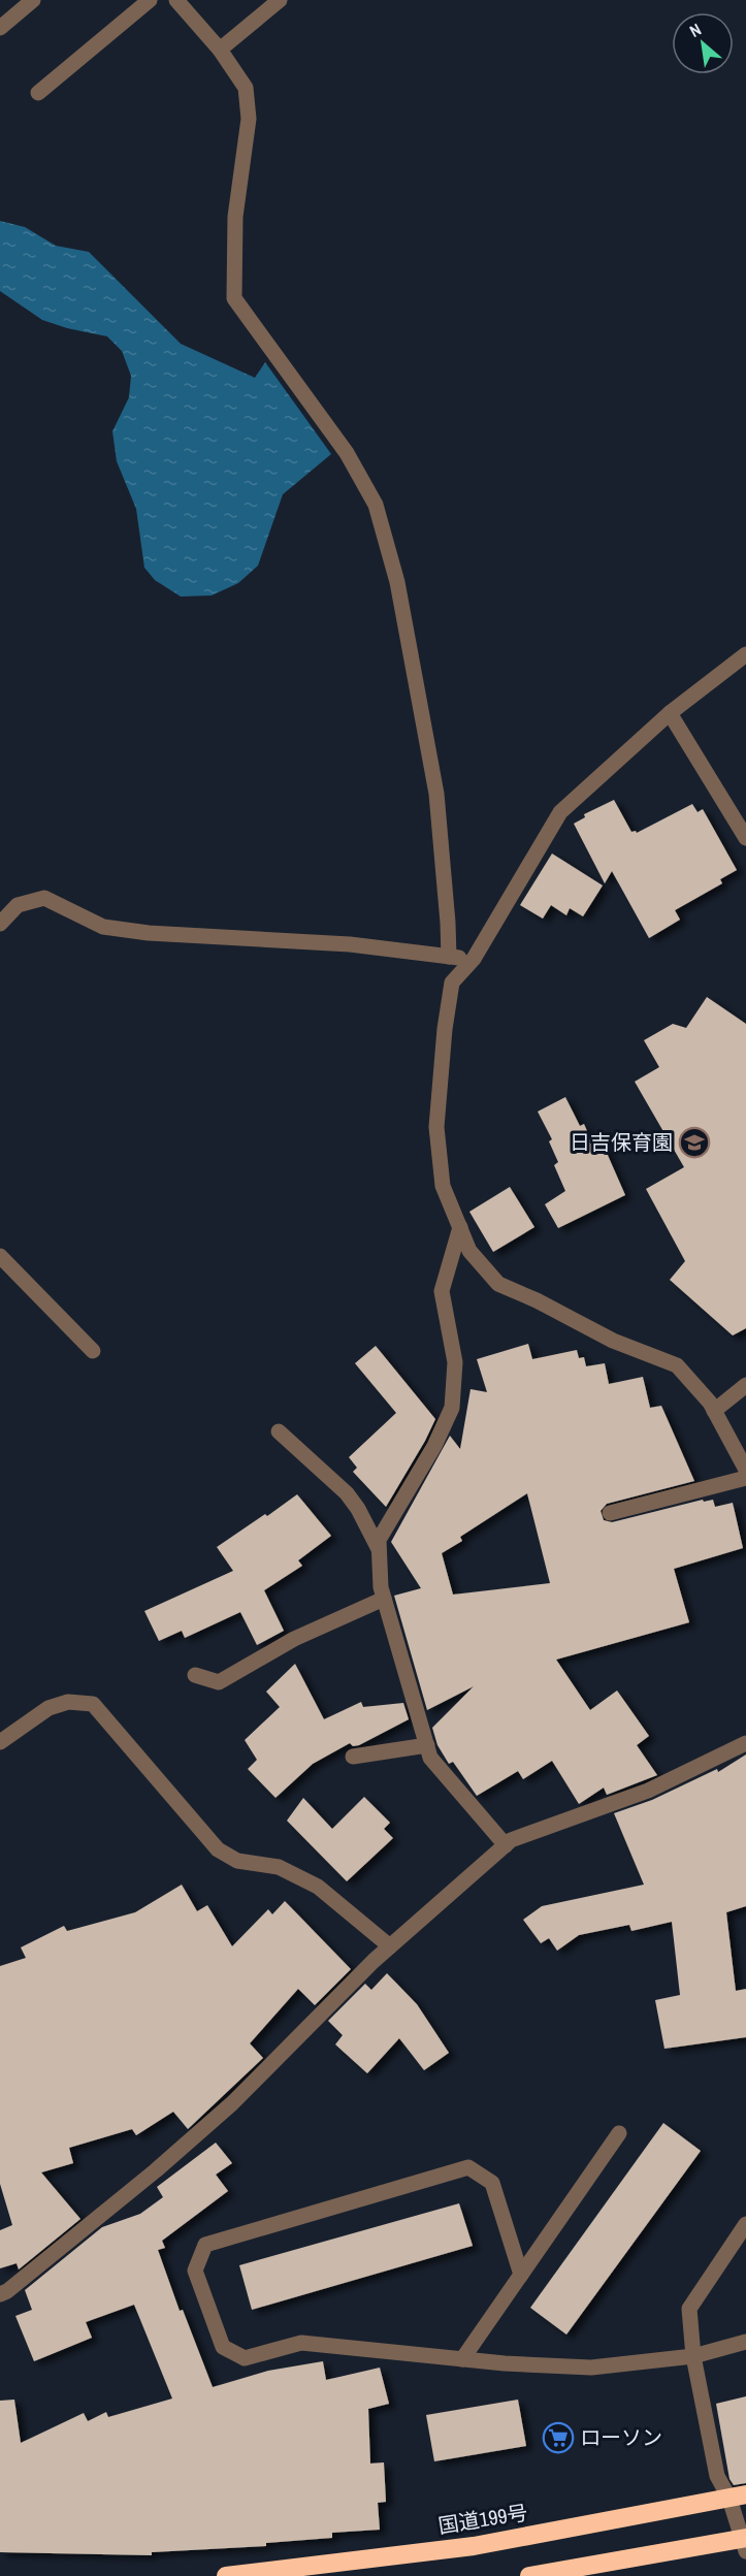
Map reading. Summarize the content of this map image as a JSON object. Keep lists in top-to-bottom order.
{
  "streets": {
    "highway": ["国道199号"]
  },
  "places": {
    "school or university": ["日吉保育園"],
    "supermarket": ["ローソン"]
  },
  "north": "top left"
}
